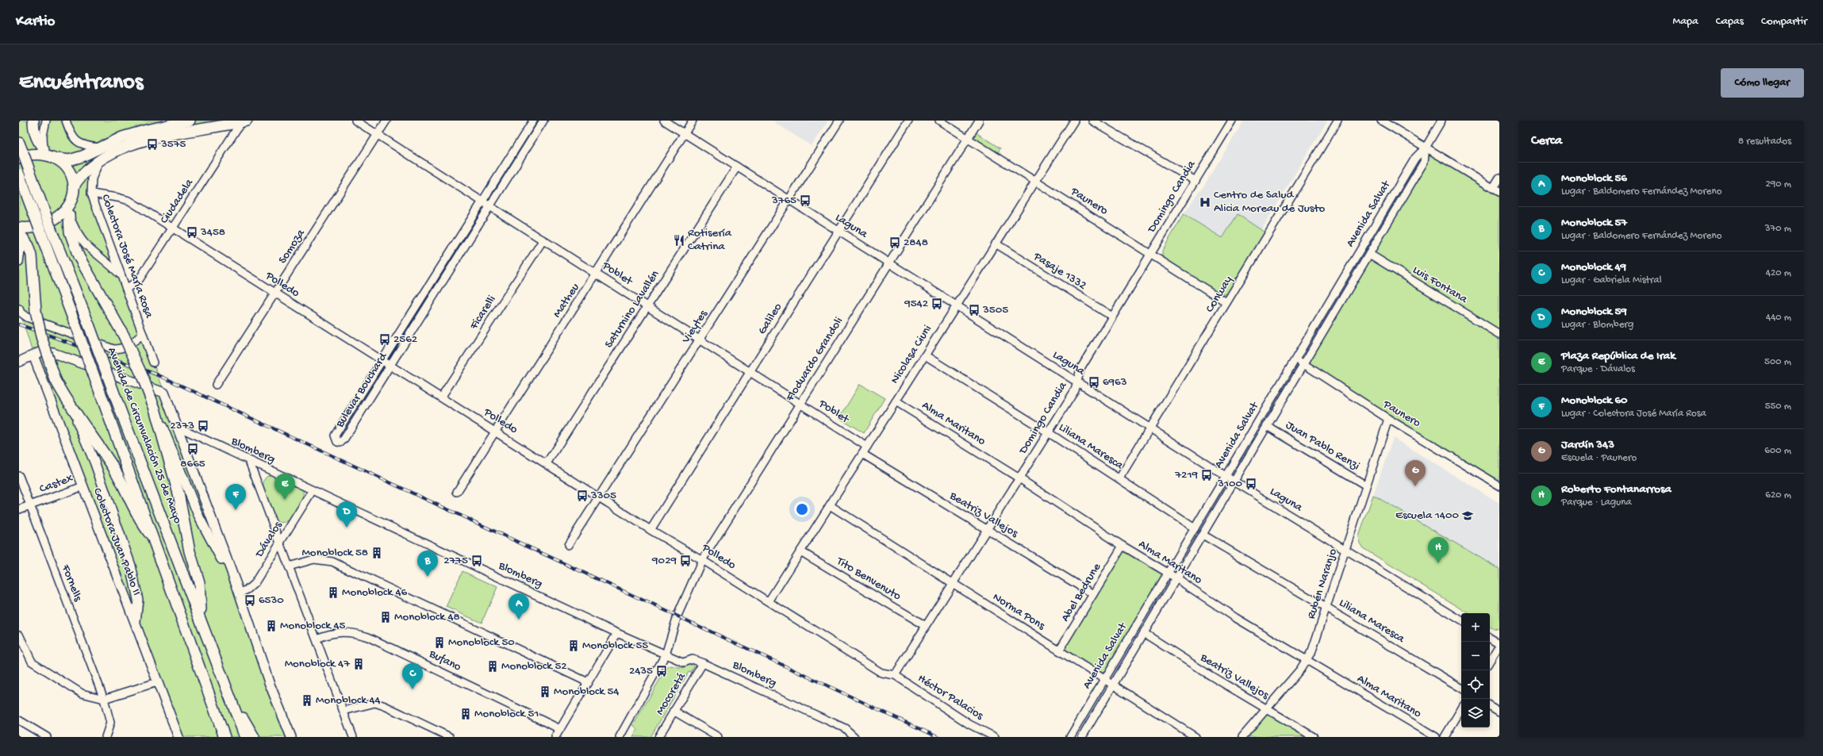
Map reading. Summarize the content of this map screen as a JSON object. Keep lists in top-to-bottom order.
{
  "streets": {
    "highway": ["Avenida de Circunvalación 25 de Mayo"],
    "main road": ["Colectora Juan Pablo II"],
    "street": [
      "Domingo Candia",
      "Ciudadela",
      "Paunero",
      "Avenida Salvat",
      "Laguna",
      "Somoza",
      "Colectora José María Rosa",
      "Pasaje 1332",
      "Poblet",
      "Polledo",
      "Luis Fontana",
      "Conway",
      "Matheu",
      "Saturnino Lavallén",
      "Ficarelli",
      "Galileo",
      "Vieytes",
      "Nicolasa Ciuni",
      "Floduardo Grandoli",
      "Bulevar Bouchard",
      "Alma Maritano",
      "Juan Pablo Renzi",
      "Liliana Maresca",
      "Blomberg",
      "Castex",
      "Beatriz Vallejos",
      "Dávalos",
      "Tito Benvenuto",
      "Fornells",
      "Rubén Naranjo",
      "Abel Bedrune",
      "Norma Pons",
      "Bufano",
      "Mocoretá",
      "Héctor Palacios"
    ]
  },
  "crossings": [
    ["Domingo Candia", "Paunero"],
    ["Domingo Candia", "Laguna"],
    ["Domingo Candia", "Pasaje 1332"],
    ["Domingo Candia", "Polledo"],
    ["Domingo Candia", "Alma Maritano"],
    ["Domingo Candia", "Liliana Maresca"],
    ["Domingo Candia", "Beatriz Vallejos"],
    ["Domingo Candia", "Tito Benvenuto"],
    ["Domingo Candia", "Norma Pons"],
    ["Domingo Candia", "Héctor Palacios"],
    ["Ciudadela", "Colectora José María Rosa"],
    ["Ciudadela", "Polledo"],
    ["Paunero", "Avenida Salvat"],
    ["Paunero", "Conway"],
    ["Paunero", "Nicolasa Ciuni"],
    ["Paunero", "Floduardo Grandoli"],
    ["Paunero", "Rubén Naranjo"],
    ["Avenida Salvat", "Laguna"],
    ["Avenida Salvat", "Luis Fontana"],
    ["Avenida Salvat", "Alma Maritano"],
    ["Avenida Salvat", "Juan Pablo Renzi"],
    ["Avenida Salvat", "Liliana Maresca"],
    ["Avenida Salvat", "Beatriz Vallejos"],
    ["Avenida Salvat", "Norma Pons"],
    ["Laguna", "Conway"],
    ["Laguna", "Matheu"],
    ["Laguna", "Saturnino Lavallén"],
    ["Laguna", "Galileo"],
    ["Laguna", "Vieytes"],
    ["Laguna", "Nicolasa Ciuni"],
    ["Laguna", "Floduardo Grandoli"],
    ["Laguna", "Rubén Naranjo"],
    ["Somoza", "Poblet"],
    ["Somoza", "Polledo"],
    ["Colectora José María Rosa", "Polledo"],
    ["Pasaje 1332", "Nicolasa Ciuni"],
    ["Poblet", "Matheu"],
    ["Poblet", "Saturnino Lavallén"],
    ["Poblet", "Ficarelli"],
    ["Poblet", "Galileo"],
    ["Poblet", "Vieytes"],
    ["Poblet", "Nicolasa Ciuni"],
    ["Poblet", "Floduardo Grandoli"],
    ["Poblet", "Bulevar Bouchard"],
    ["Polledo", "Matheu"],
    ["Polledo", "Saturnino Lavallén"],
    ["Polledo", "Ficarelli"],
    ["Polledo", "Galileo"],
    ["Polledo", "Vieytes"],
    ["Polledo", "Nicolasa Ciuni"],
    ["Polledo", "Floduardo Grandoli"],
    ["Polledo", "Bulevar Bouchard"],
    ["Polledo", "Héctor Palacios"],
    ["Conway", "Liliana Maresca"],
    ["Nicolasa Ciuni", "Alma Maritano"],
    ["Nicolasa Ciuni", "Liliana Maresca"],
    ["Nicolasa Ciuni", "Beatriz Vallejos"],
    ["Nicolasa Ciuni", "Tito Benvenuto"],
    ["Nicolasa Ciuni", "Norma Pons"],
    ["Floduardo Grandoli", "Blomberg"],
    ["Alma Maritano", "Rubén Naranjo"],
    ["Alma Maritano", "Abel Bedrune"],
    ["Juan Pablo Renzi", "Rubén Naranjo"],
    ["Liliana Maresca", "Rubén Naranjo"],
    ["Blomberg", "Dávalos"],
    ["Blomberg", "Mocoretá"],
    ["Castex", "Colectora Juan Pablo II"],
    ["Castex", "Fornells"],
    ["Beatriz Vallejos", "Rubén Naranjo"],
    ["Beatriz Vallejos", "Abel Bedrune"],
    ["Abel Bedrune", "Norma Pons"]
  ],
  "places": {
    "bus stop": [
      "3575",
      "3765",
      "3458",
      "2848",
      "9542",
      "3505",
      "2562",
      "6963",
      "2373",
      "8665",
      "7219",
      "3100",
      "3305",
      "2775",
      "9029",
      "6530",
      "2435"
    ],
    "hospital": ["Centro de Salud Alicia Moreau de Justo"],
    "restaurant": ["Rotisería Catrina"],
    "school or university": ["Escuela 1400"],
    "building": [
      "Monoblock 58",
      "Monoblock 46",
      "Monoblock 48",
      "Monoblock 45",
      "Monoblock 50",
      "Monoblock 55",
      "Monoblock 47",
      "Monoblock 52",
      "Monoblock 54",
      "Monoblock 44",
      "Monoblock 51"
    ]
  },
  "page": {
    "header": "Kartio",
    "nav": ["Mapa", "Capas", "Compartir"],
    "buttons": "Cómo llegar",
    "title": "Encuéntranos",
    "heading": ["Cerca", "8 resultados"],
    "list": [
      {
        "mark": "A",
        "name": "Monoblock 56",
        "note": "Lugar · Baldomero Fernández Moreno",
        "value": "290 m"
      },
      {
        "mark": "B",
        "name": "Monoblock 57",
        "note": "Lugar · Baldomero Fernández Moreno",
        "value": "370 m"
      },
      {
        "mark": "C",
        "name": "Monoblock 49",
        "note": "Lugar · Gabriela Mistral",
        "value": "420 m"
      },
      {
        "mark": "D",
        "name": "Monoblock 59",
        "note": "Lugar · Blomberg",
        "value": "440 m"
      },
      {
        "mark": "E",
        "name": "Plaza República de Irak",
        "note": "Parque · Dávalos",
        "value": "500 m"
      },
      {
        "mark": "F",
        "name": "Monoblock 60",
        "note": "Lugar · Colectora José María Rosa",
        "value": "550 m"
      },
      {
        "mark": "G",
        "name": "Jardín 343",
        "note": "Escuela · Paunero",
        "value": "600 m"
      },
      {
        "mark": "H",
        "name": "Roberto Fontanarrosa",
        "note": "Parque · Laguna",
        "value": "620 m"
      }
    ],
    "pins": [
      "G",
      "E",
      "F",
      "D",
      "H",
      "B",
      "A",
      "C"
    ],
    "map_buttons": ["+", "−"]
  }
}
